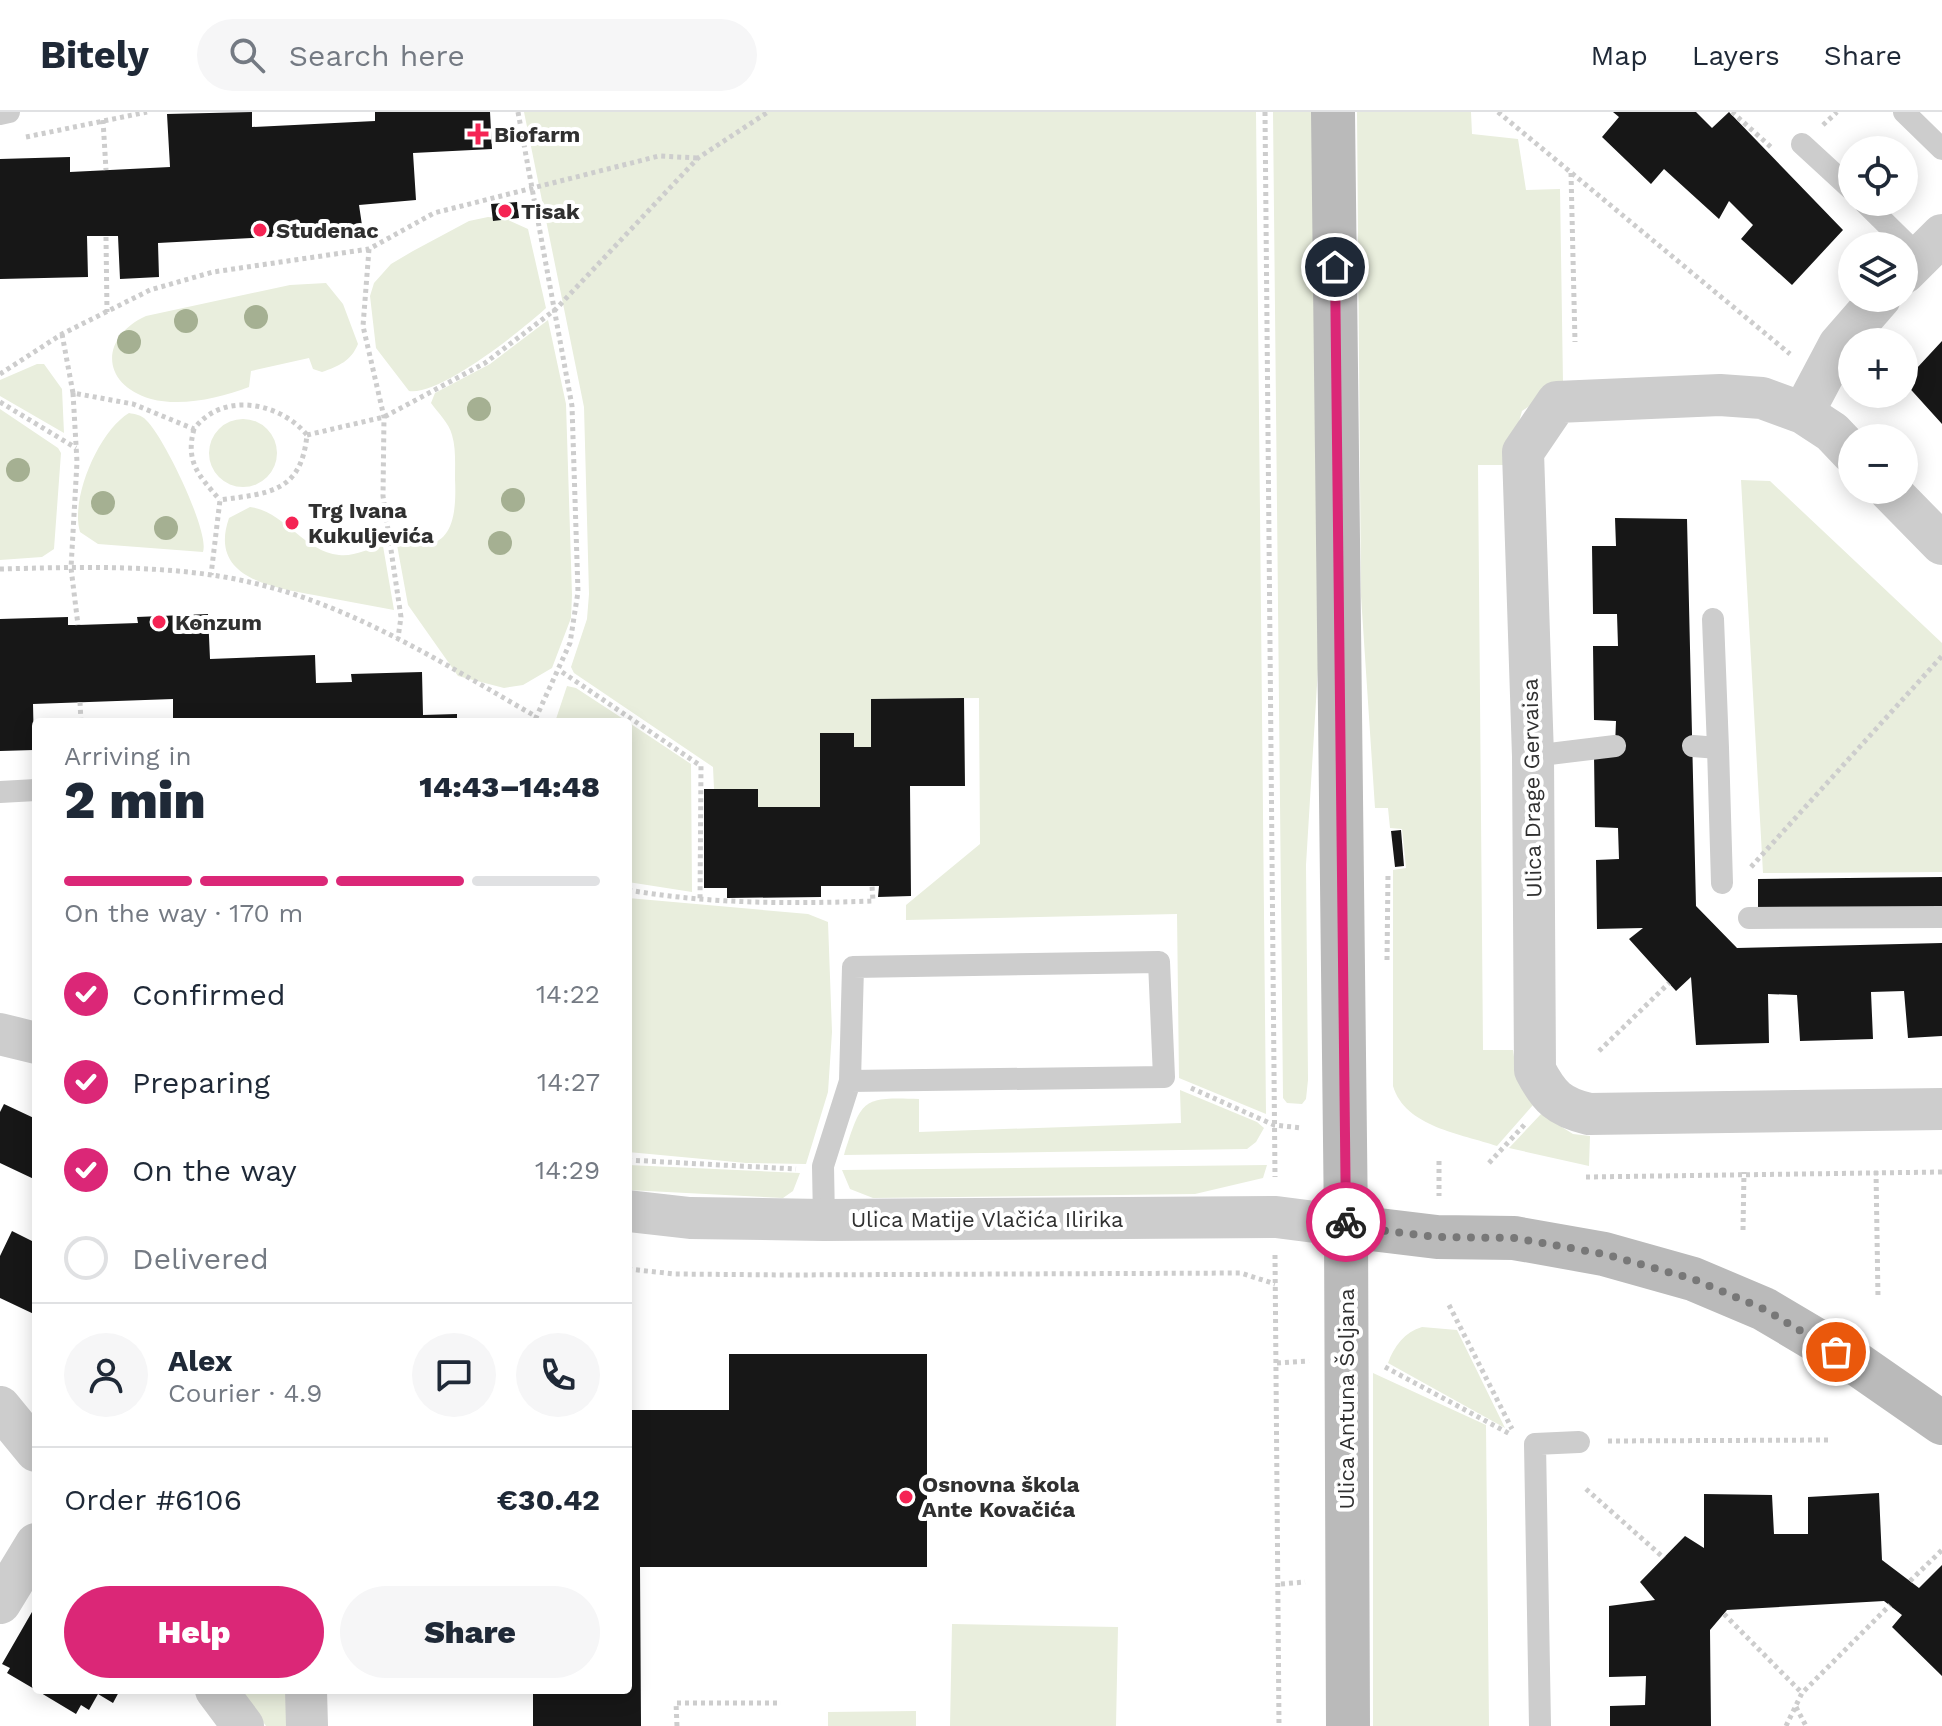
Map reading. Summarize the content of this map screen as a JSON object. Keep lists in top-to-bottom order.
{
  "streets": {
    "street": ["Ulica Drage Gervaisa", "Ulica Matije Vlačića Ilirika", "Ulica Antuna Šoljana"]
  },
  "crossings": [
    ["Ulica Matije Vlačića Ilirika", "Ulica Antuna Šoljana"]
  ],
  "places": {
    "health": ["Biofarm"],
    "other": [
      "Tisak",
      "Studenac",
      "Trg Ivana Kukuljevića",
      "Konzum",
      "Osnovna škola Ante Kovačića"
    ]
  },
  "page": {
    "header": "Bitely",
    "search": "Search here",
    "nav": ["Map", "Layers", "Share"],
    "map_buttons": ["+", "−"],
    "heading": ["2 min", "Arriving in", "14:43–14:48"],
    "panel": [
      "Alex",
      "Courier · 4.9",
      "Order #6106",
      "€30.42"
    ],
    "bar": "On the way · 170 m",
    "list": [
      ["Confirmed", "14:22"],
      ["Preparing", "14:27"],
      ["On the way", "14:29"],
      "Delivered"
    ],
    "buttons": ["Help", "Share"]
  }
}
